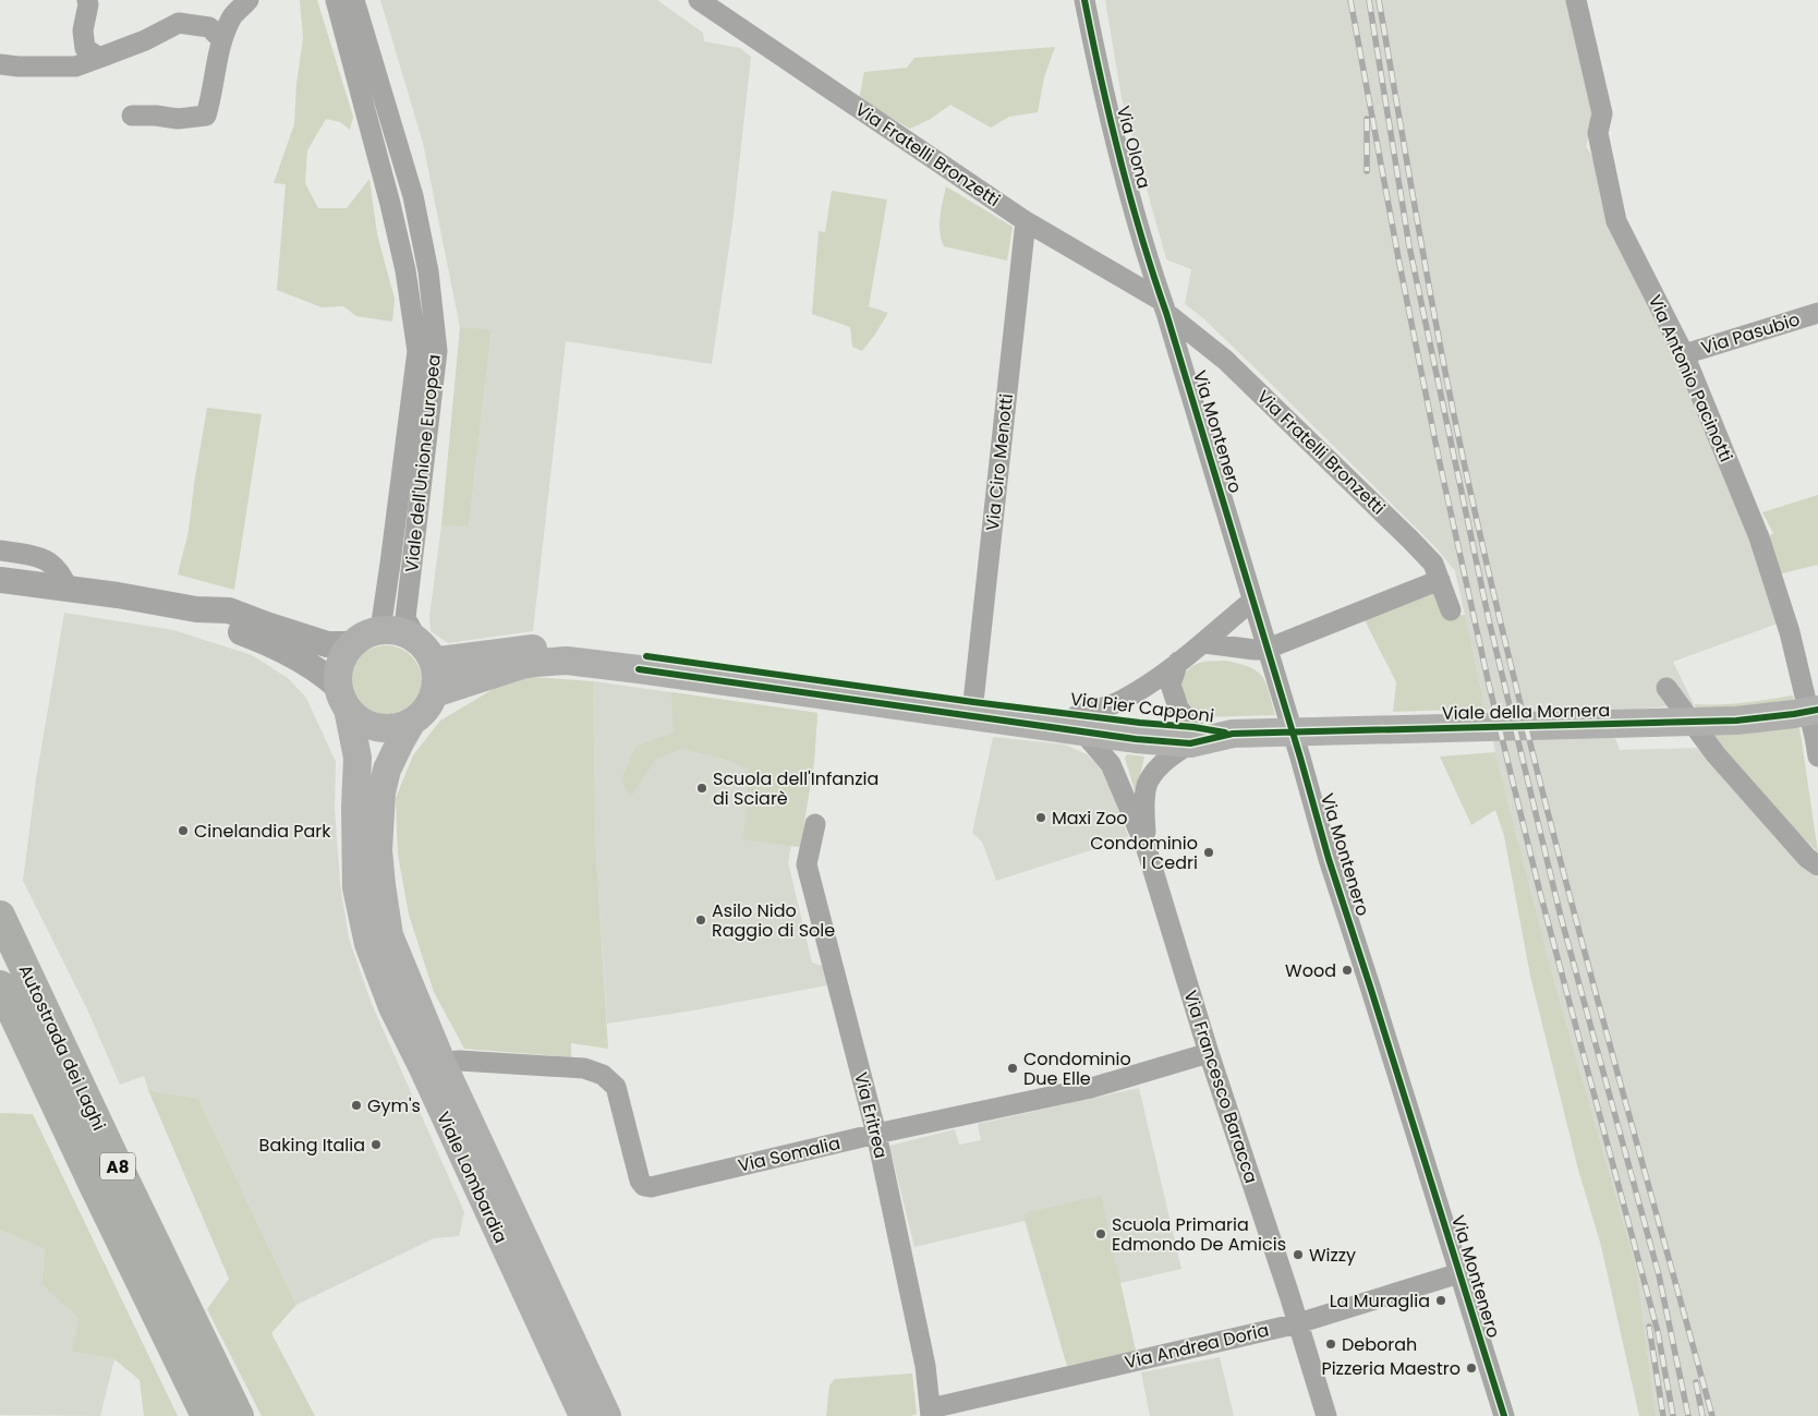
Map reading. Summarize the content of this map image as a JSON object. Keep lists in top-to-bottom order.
{
  "streets": {
    "highway": ["Autostrada dei Laghi", "A8"],
    "main road": ["Via Pier Capponi", "Viale della Mornera", "Viale Lombardia"],
    "street": [
      "Via Olona",
      "Via Fratelli Bronzetti",
      "Via Pasubio",
      "Via Antonio Pacinotti",
      "Via Montenero",
      "Via Ciro Menotti",
      "Viale dell'Unione Europea",
      "Via Francesco Baracca",
      "Via Eritrea",
      "Via Somalia",
      "Via Andrea Doria"
    ]
  },
  "crossings": [
    ["Via Olona", "Via Fratelli Bronzetti"],
    ["Via Olona", "Via Montenero"],
    ["Via Fratelli Bronzetti", "Via Montenero"],
    ["Via Fratelli Bronzetti", "Via Ciro Menotti"],
    ["Via Pasubio", "Via Antonio Pacinotti"],
    ["Via Montenero", "Via Andrea Doria"],
    ["Via Ciro Menotti", "Via Pier Capponi"],
    ["Viale dell'Unione Europea", "Via Pier Capponi"],
    ["Viale dell'Unione Europea", "Viale Lombardia"],
    ["Via Pier Capponi", "Viale della Mornera"],
    ["Via Pier Capponi", "Via Francesco Baracca"],
    ["Via Pier Capponi", "Viale Lombardia"],
    ["Via Francesco Baracca", "Via Somalia"],
    ["Via Francesco Baracca", "Via Andrea Doria"],
    ["Via Eritrea", "Via Somalia"],
    ["Via Eritrea", "Via Andrea Doria"],
    ["Via Somalia", "Viale Lombardia"]
  ],
  "places": [
    "Scuola dell'Infanzia di Sciarè",
    "Maxi Zoo",
    "Cinelandia Park",
    "Condominio I Cedri",
    "Asilo Nido Raggio di Sole",
    "Wood",
    "Condominio Due Elle",
    "Gym's",
    "Baking Italia",
    "Scuola Primaria Edmondo De Amicis",
    "Wizzy",
    "La Muraglia",
    "Deborah",
    "Pizzeria Maestro"
  ]
}
